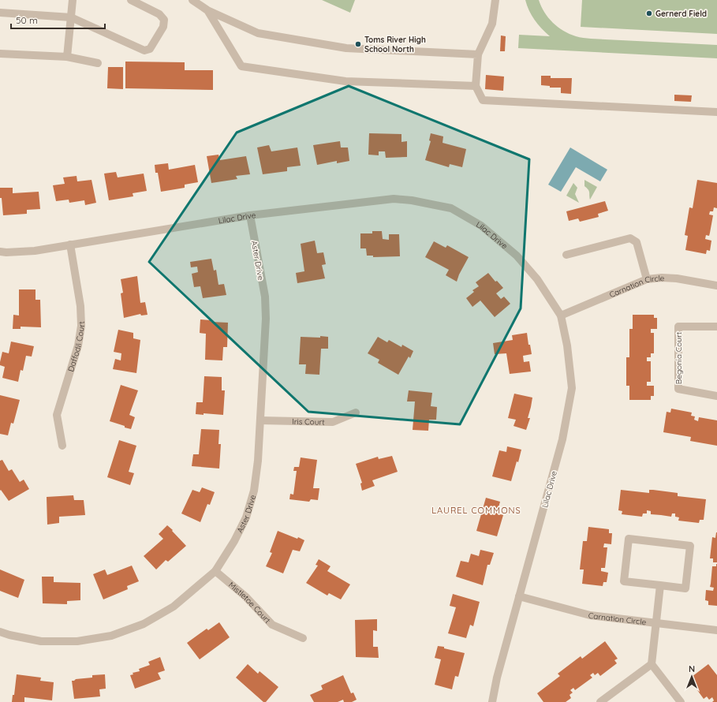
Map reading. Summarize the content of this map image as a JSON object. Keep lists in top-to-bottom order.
{
  "streets": {
    "street": [
      "Lilac Drive",
      "Aster Drive",
      "Carnation Circle",
      "Daffodil Court",
      "Begonia Court",
      "Iris Court",
      "Mistletoe Court"
    ]
  },
  "crossings": [
    ["Lilac Drive", "Aster Drive"],
    ["Lilac Drive", "Carnation Circle"],
    ["Lilac Drive", "Daffodil Court"],
    ["Aster Drive", "Iris Court"],
    ["Aster Drive", "Mistletoe Court"]
  ],
  "districts": ["LAUREL COMMONS"],
  "places": ["Gernerd Field", "Toms River High School North"],
  "scale_bar": "50 m",
  "north": "top"
}
